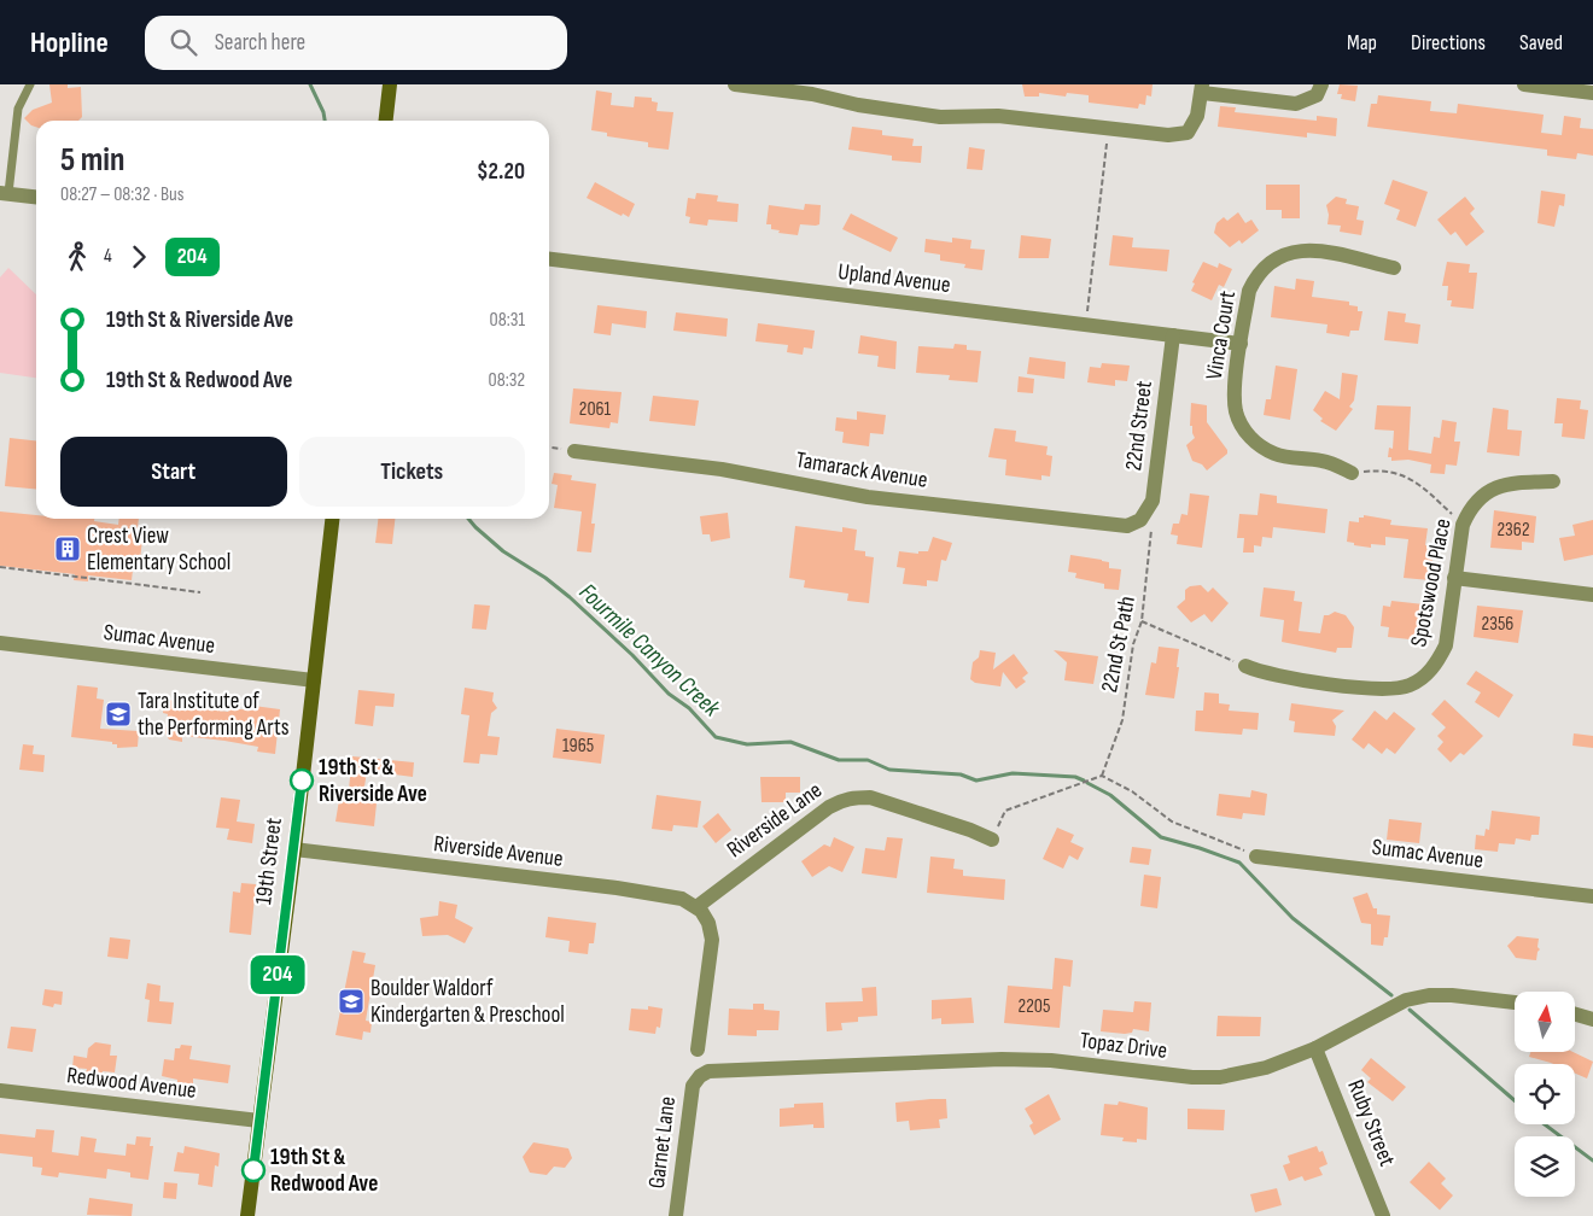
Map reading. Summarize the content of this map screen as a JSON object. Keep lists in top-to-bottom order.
{
  "streets": {
    "street": [
      "Upland Avenue",
      "Vinca Court",
      "22nd Street",
      "Tamarack Avenue",
      "Spotswood Place",
      "Sumac Avenue",
      "Riverside Lane",
      "Riverside Avenue",
      "19th Street",
      "Topaz Drive",
      "Redwood Avenue",
      "Ruby Street",
      "Garnet Lane"
    ],
    "path": ["22nd St Path"]
  },
  "crossings": [
    ["Upland Avenue", "Vinca Court"],
    ["Upland Avenue", "22nd Street"],
    ["22nd Street", "Tamarack Avenue"],
    ["22nd Street", "22nd St Path"],
    ["Tamarack Avenue", "22nd St Path"],
    ["Sumac Avenue", "19th Street"],
    ["Riverside Lane", "Riverside Avenue"],
    ["Riverside Avenue", "19th Street"],
    ["19th Street", "Redwood Avenue"],
    ["Topaz Drive", "Ruby Street"],
    ["Topaz Drive", "Garnet Lane"]
  ],
  "water": ["Fourmile Canyon Creek"],
  "places": {
    "building": ["Crest View Elementary School"],
    "school or university": ["Tara Institute of the Performing Arts", "Boulder Waldorf Kindergarten & Preschool"],
    "other": ["19th St & Riverside Ave", "19th St & Redwood Ave"]
  },
  "lines": ["bus line 204"],
  "house_numbers": [
    "2061",
    "2362",
    "2356",
    "1965",
    "2205"
  ],
  "north": "top",
  "page": {
    "header": "Hopline",
    "search": "Search here",
    "nav": ["Map", "Directions", "Saved"],
    "on_map": "204",
    "heading": ["5 min", "08:27 – 08:32 · Bus", "$2.20"],
    "legs": ["4", "204"],
    "list": [
      {
        "name": "19th St & Riverside Ave",
        "value": "08:31"
      },
      {
        "name": "19th St & Redwood Ave",
        "value": "08:32"
      }
    ],
    "buttons": ["Start", "Tickets"]
  }
}
